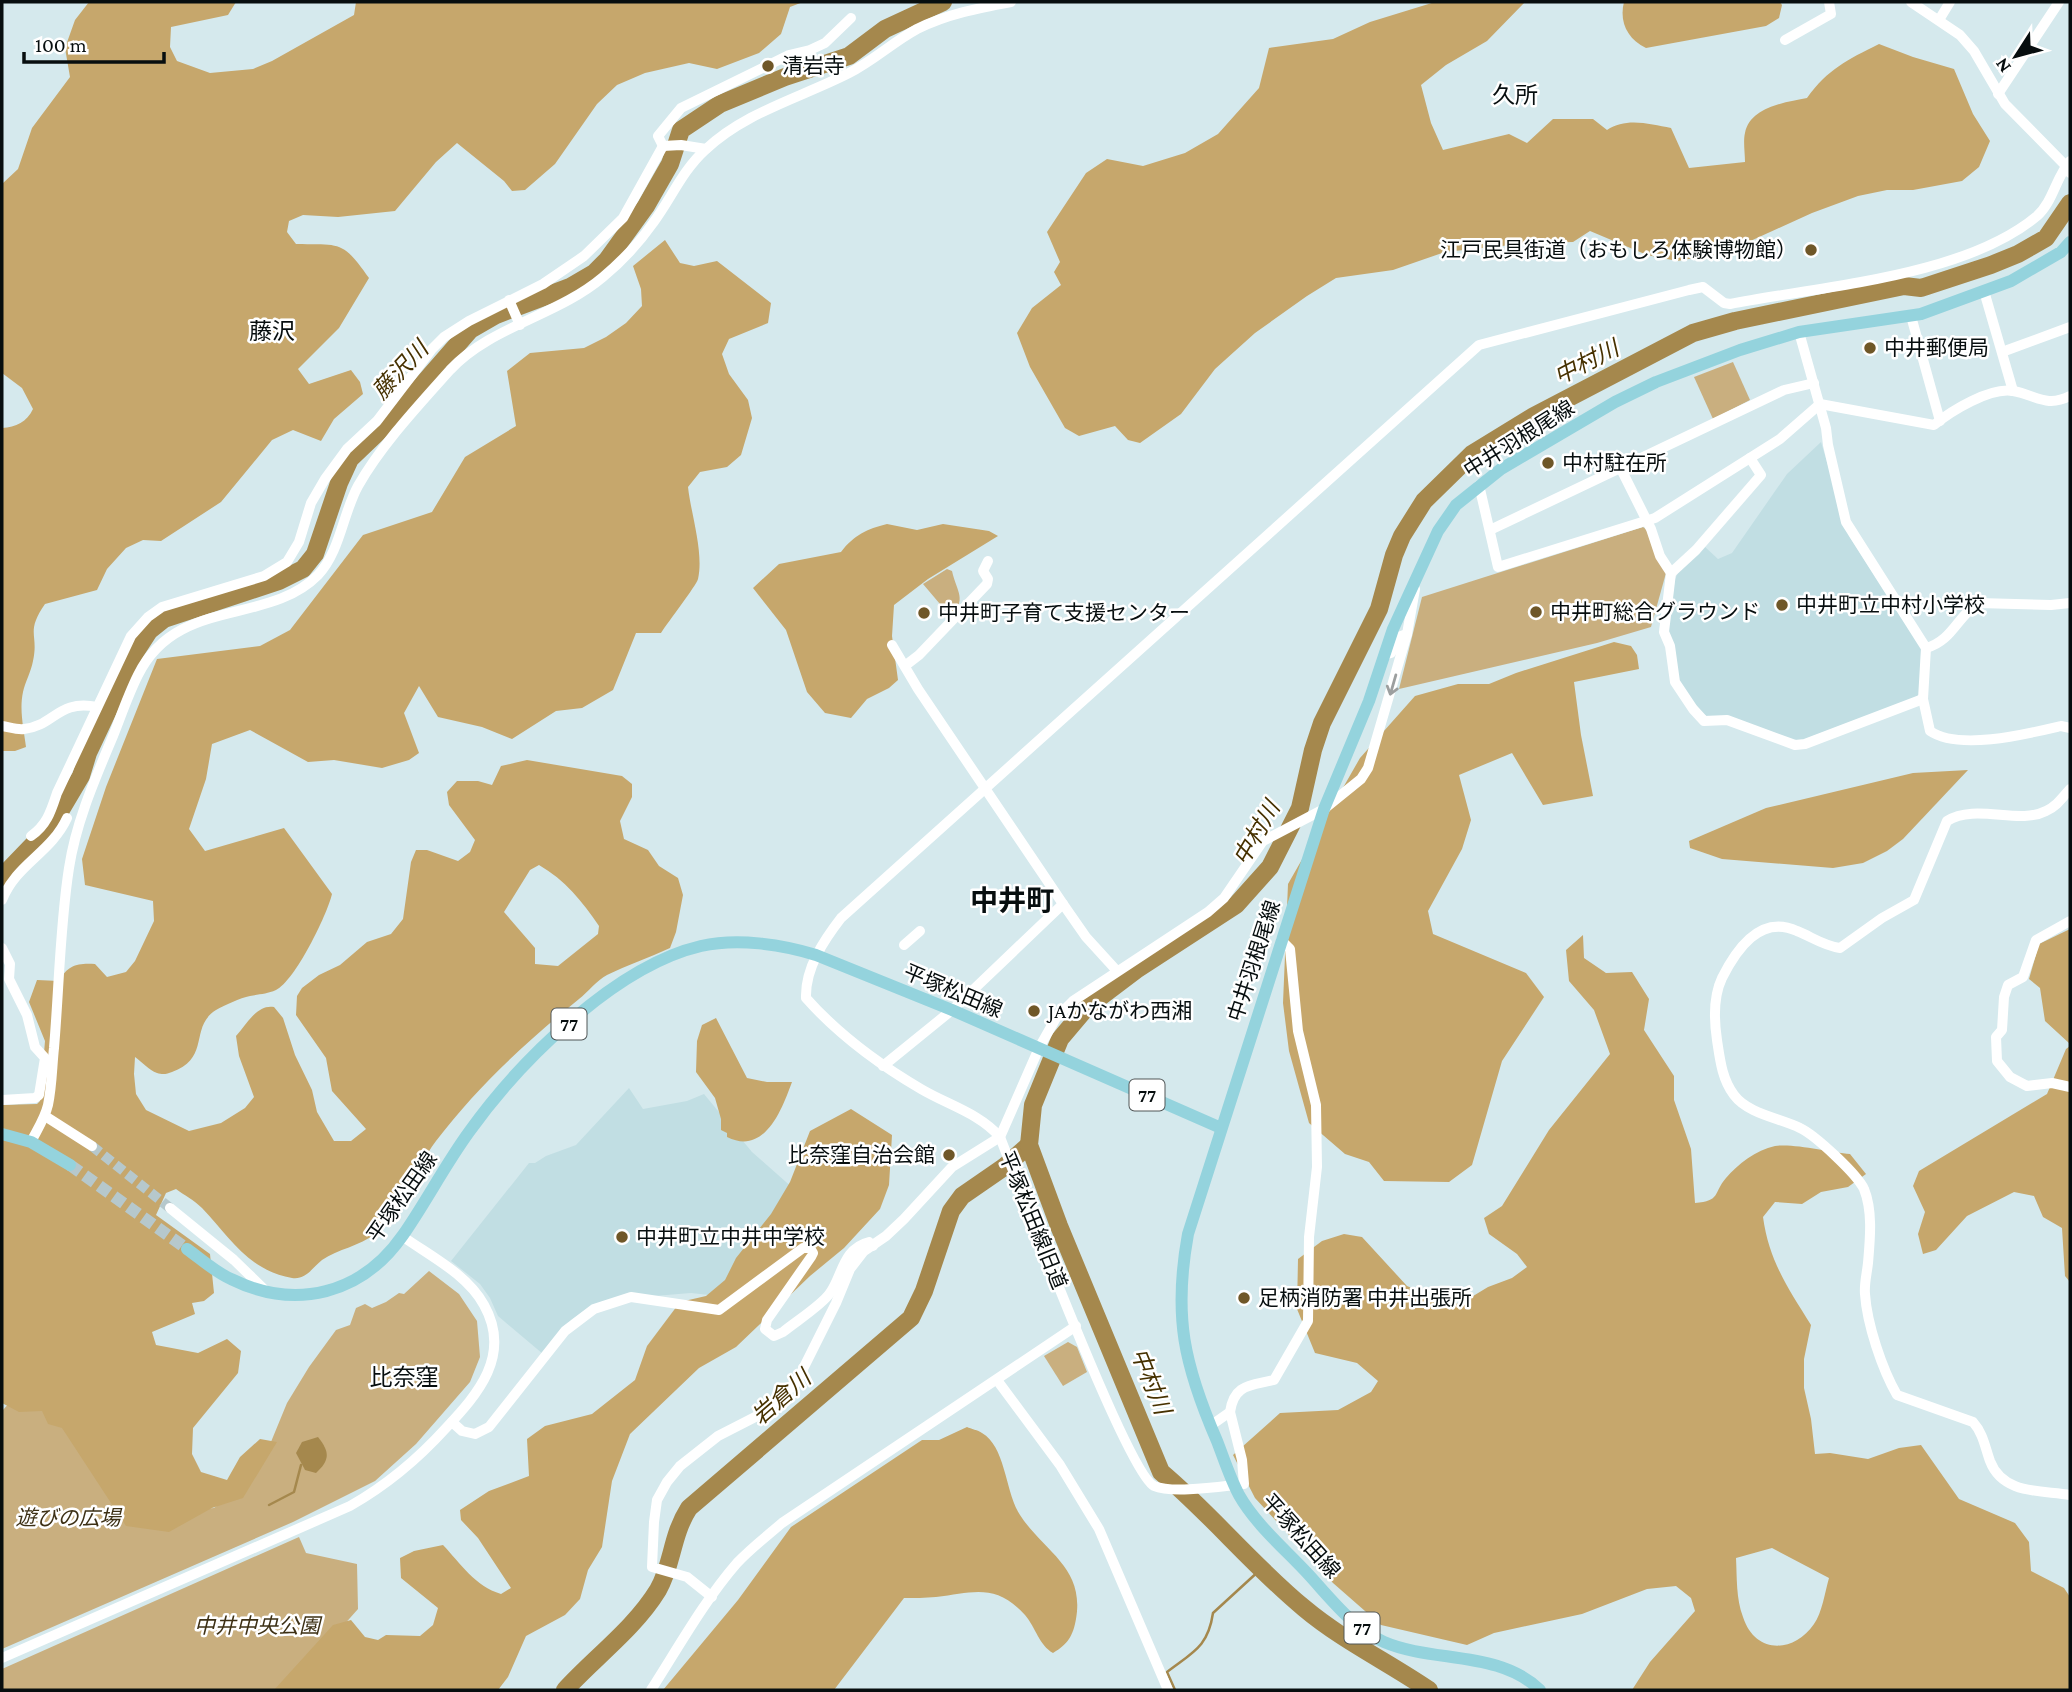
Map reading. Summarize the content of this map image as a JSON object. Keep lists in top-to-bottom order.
{
  "streets": {
    "main road": ["中井羽根尾線", "平塚松田線", "77"],
    "street": ["平塚松田線旧道"]
  },
  "crossings": [
    ["中井羽根尾線", "平塚松田線"],
    ["平塚松田線", "平塚松田線旧道"]
  ],
  "districts": [
    "久所",
    "藤沢",
    "中井町",
    "比奈窪"
  ],
  "water": ["中村川", "藤沢川", "岩倉川"],
  "parks": ["遊びの広場", "中井中央公園"],
  "places": [
    "清岩寺",
    "江戸民具街道（おもしろ体験博物館）",
    "中井郵便局",
    "中村駐在所",
    "中井町立中村小学校",
    "中井町総合グラウンド",
    "中井町子育て支援センター",
    "JAかながわ西湘",
    "比奈窪自治会館",
    "中井町立中井中学校",
    "足柄消防署 中井出張所"
  ],
  "scale_bar": "100 m",
  "north": "bottom left"
}
